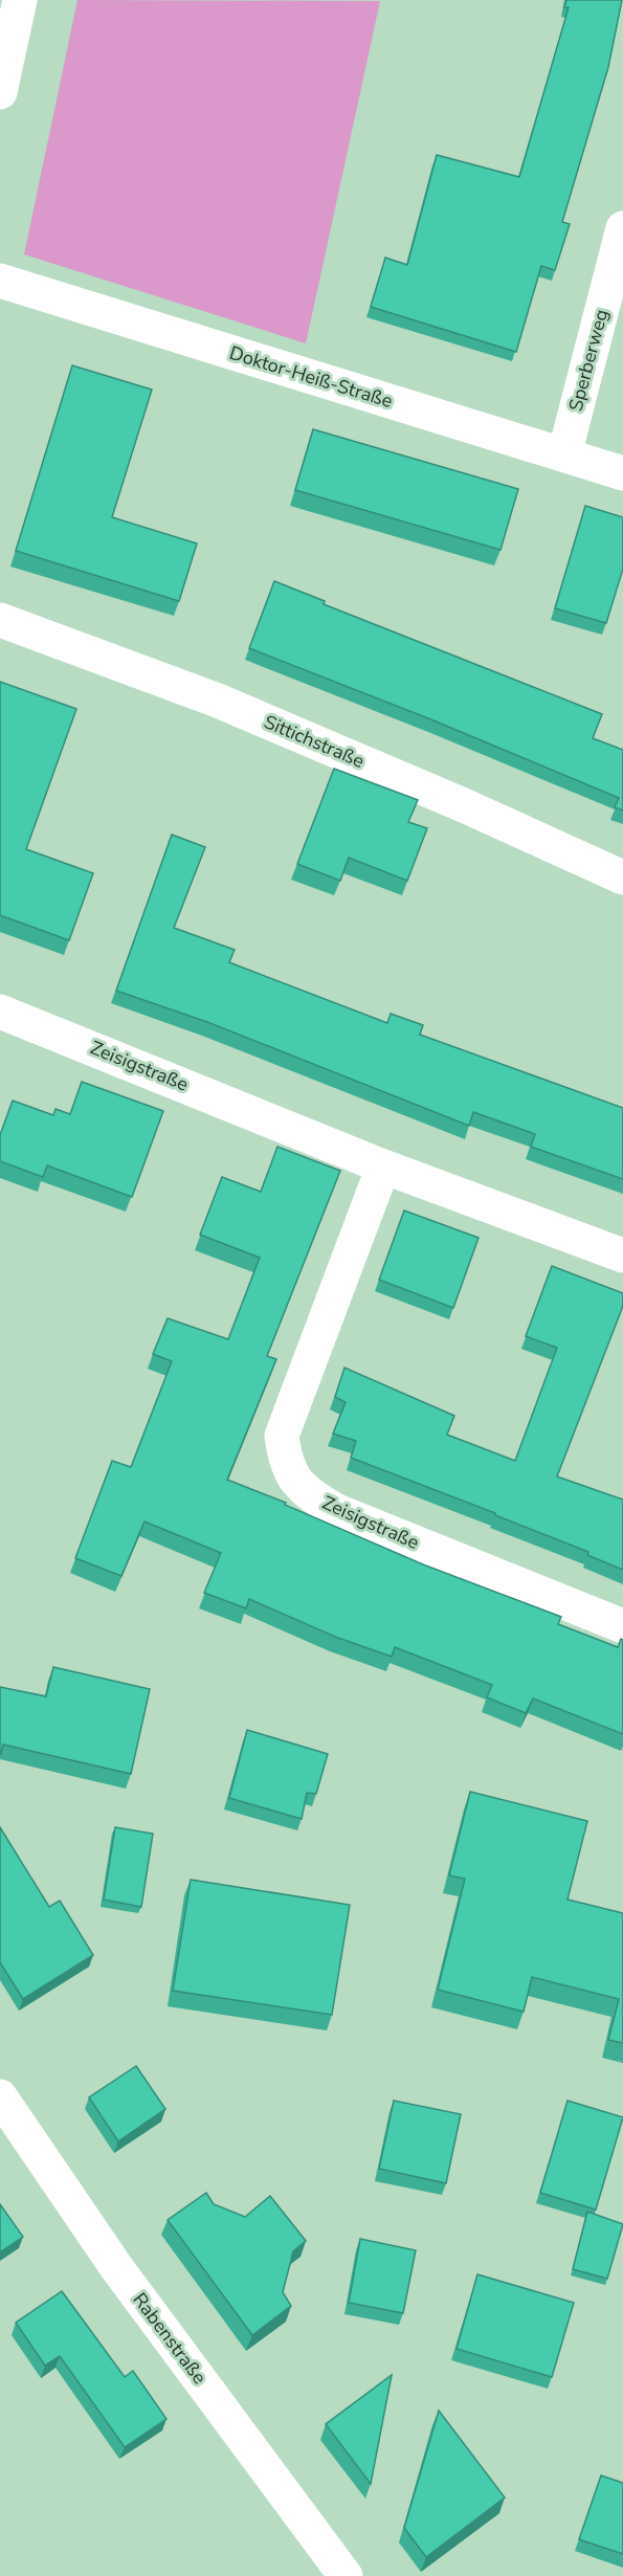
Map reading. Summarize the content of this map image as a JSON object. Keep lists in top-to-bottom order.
{
  "streets": {
    "street": [
      "Sperberweg",
      "Doktor-Heiß-Straße",
      "Sittichstraße",
      "Zeisigstraße",
      "Rabenstraße"
    ]
  },
  "crossings": [
    ["Sperberweg", "Doktor-Heiß-Straße"]
  ]
}
